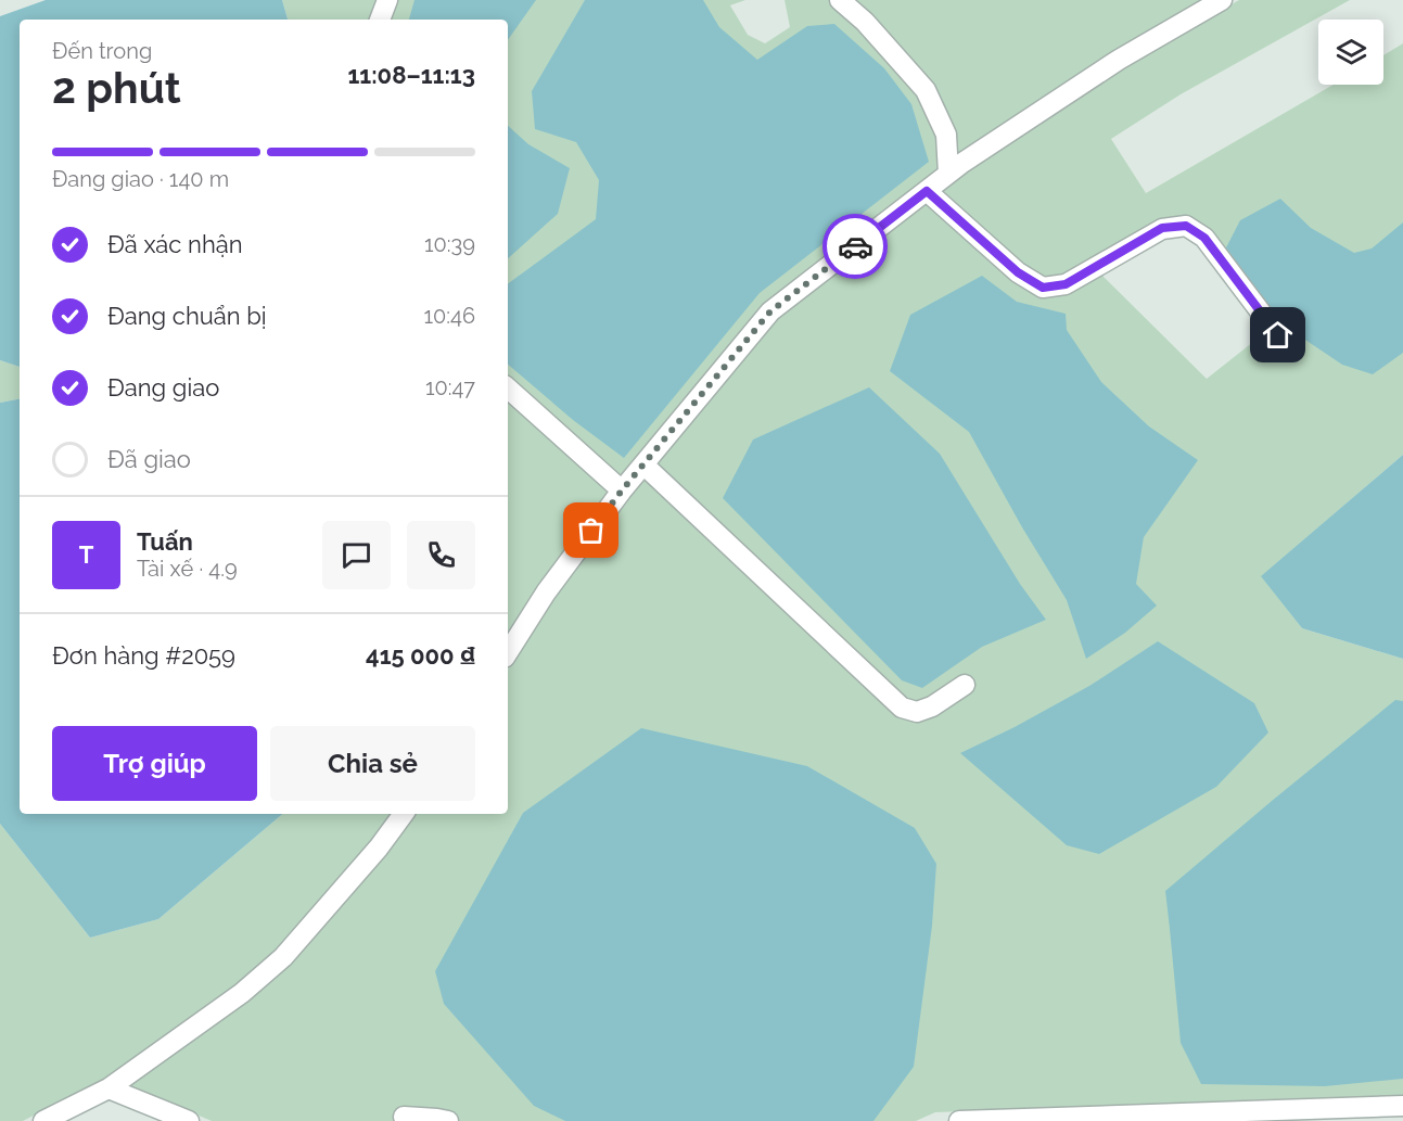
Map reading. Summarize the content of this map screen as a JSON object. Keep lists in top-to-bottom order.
{
  "page": {
    "heading": ["2 phút", "Đến trong", "11:08–11:13"],
    "panel": [
      "Tuấn",
      "Tài xế · 4.9",
      "Đơn hàng #2059",
      "415 000 ₫"
    ],
    "bar": "Đang giao · 140 m",
    "list": [
      ["Đã xác nhận", "10:39"],
      ["Đang chuẩn bị", "10:46"],
      ["Đang giao", "10:47"],
      "Đã giao"
    ],
    "round": "T",
    "buttons": ["Trợ giúp", "Chia sẻ"]
  }
}
